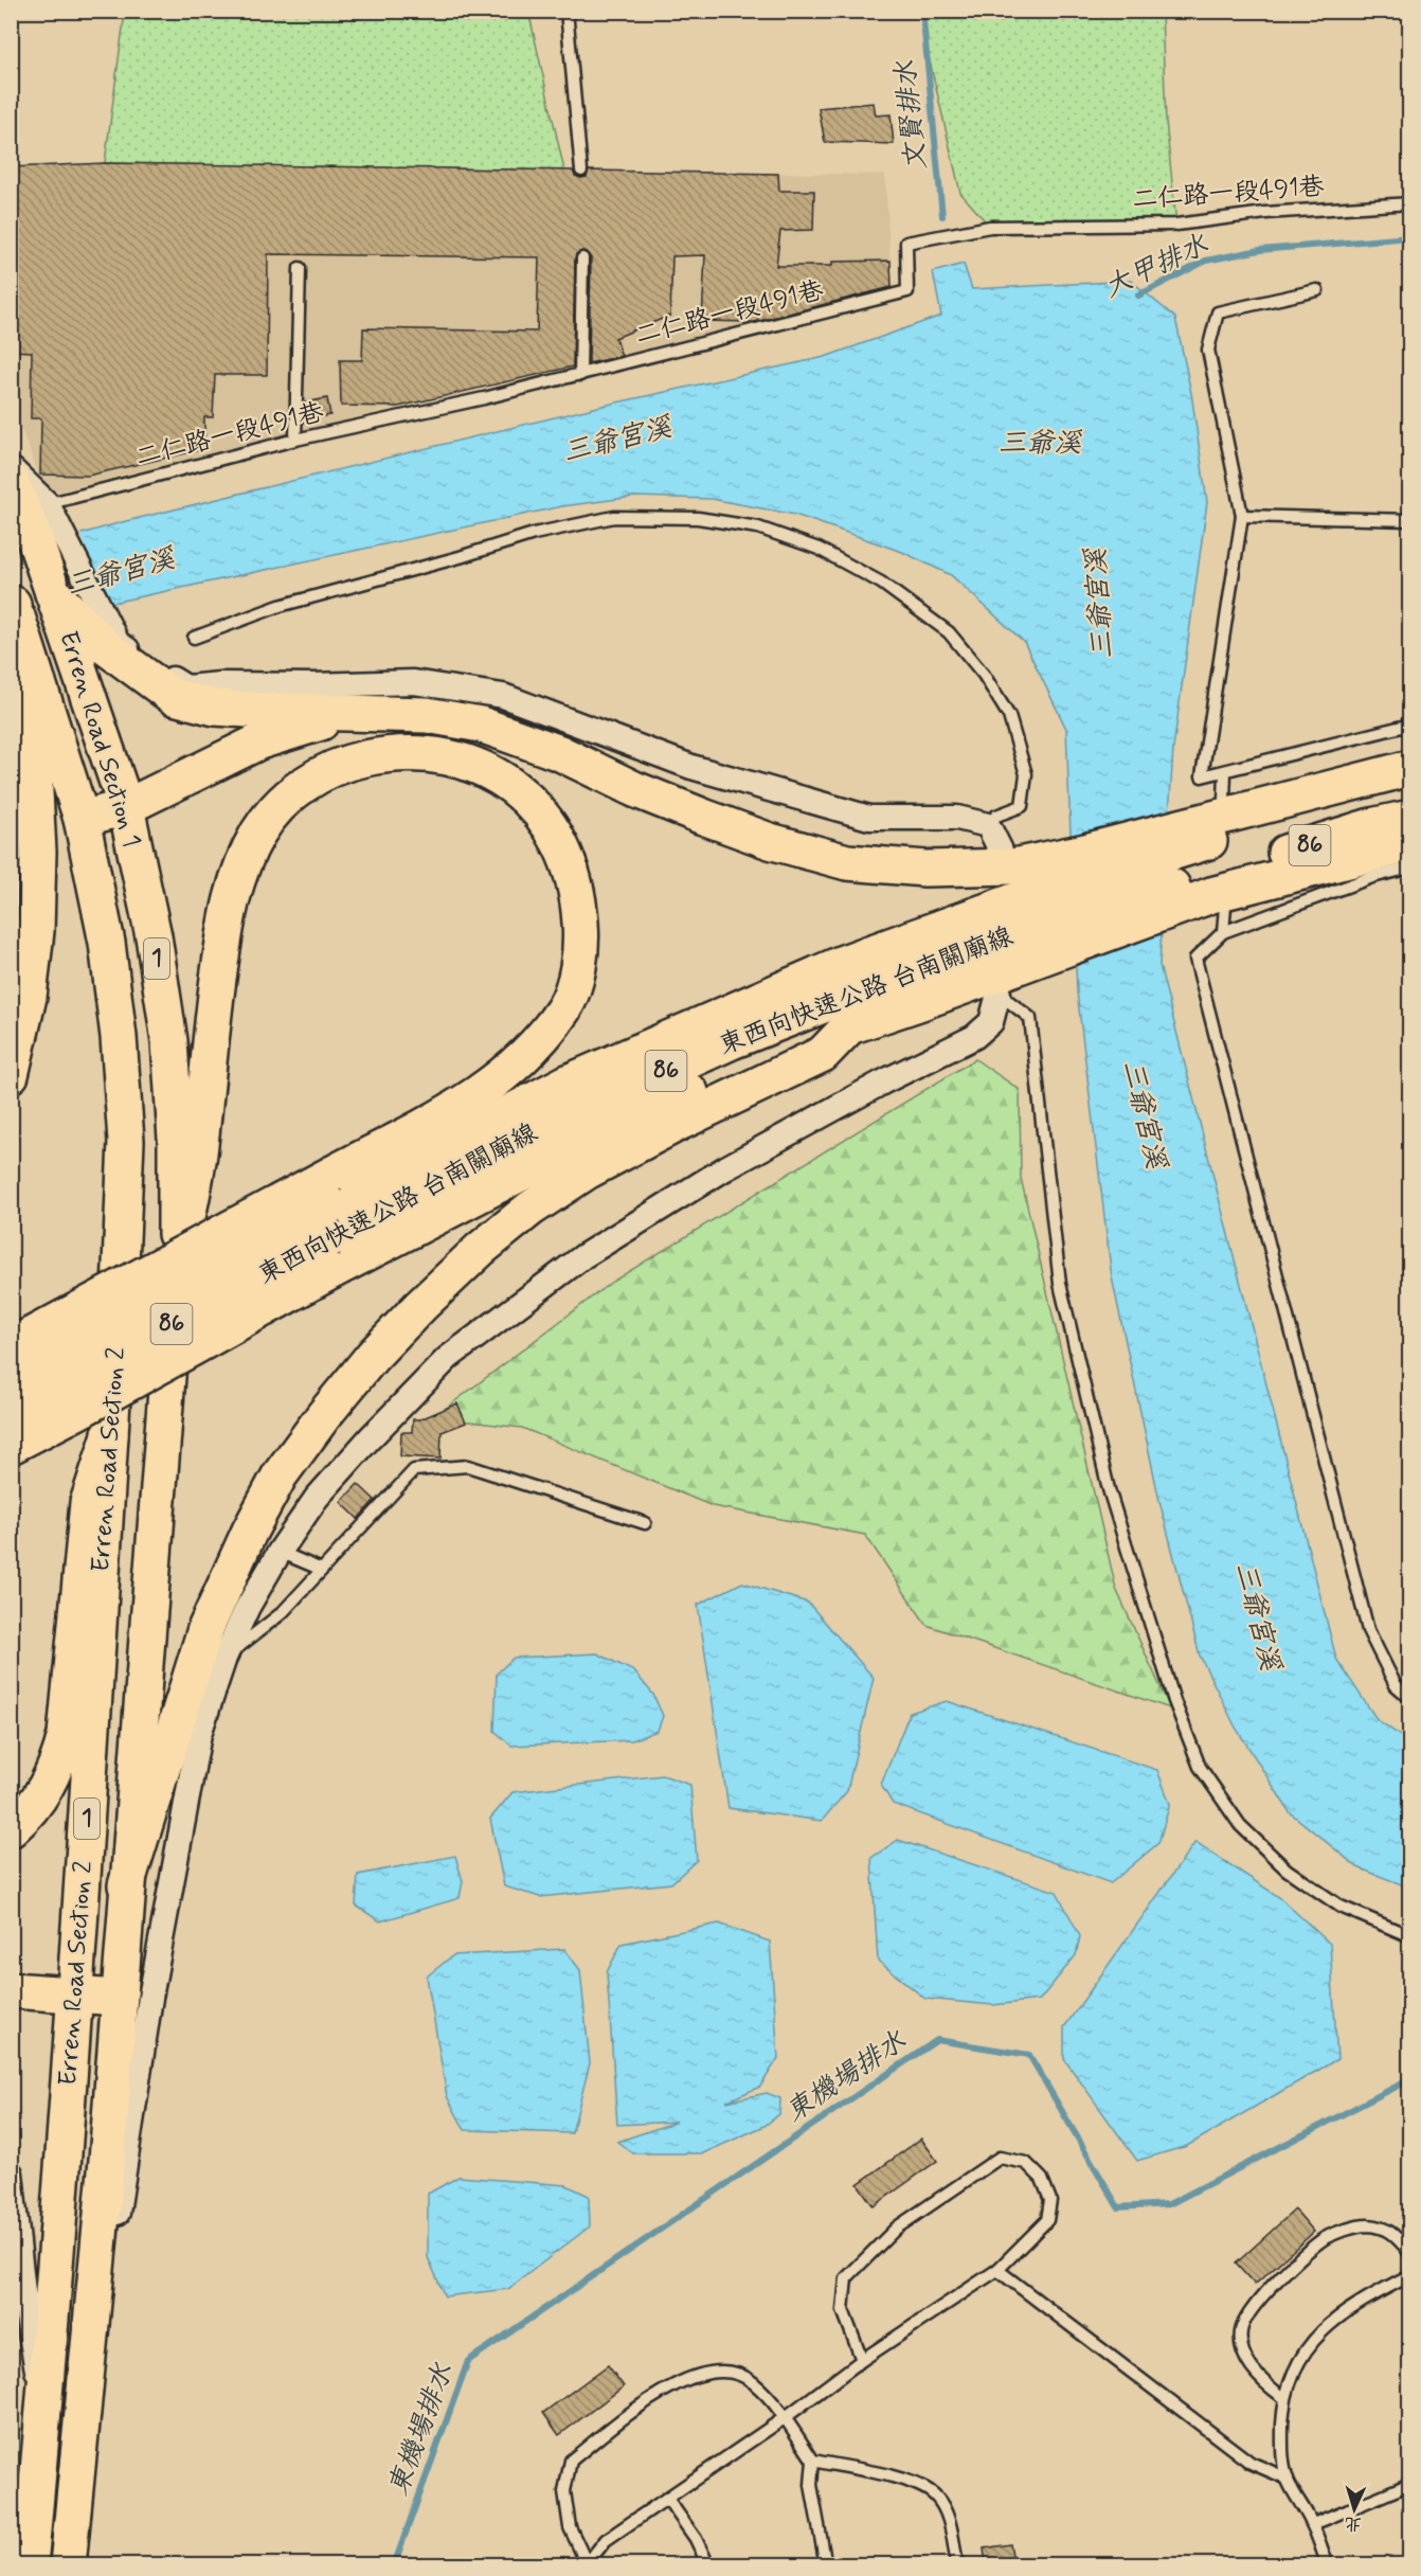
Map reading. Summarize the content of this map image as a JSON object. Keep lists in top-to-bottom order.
{
  "streets": {
    "main road": [
      "Erren Road Section 1",
      "86",
      "1",
      "東西向快速公路 台南關廟線",
      "Erren Road Section 2"
    ],
    "lane": ["二仁路一段491巷"]
  },
  "crossings": [
    ["Erren Road Section 1", "Erren Road Section 2"]
  ],
  "water": [
    "文賢排水",
    "大甲排水",
    "三爺宮溪",
    "三爺溪",
    "東機場排水"
  ],
  "north": "bottom"
}
